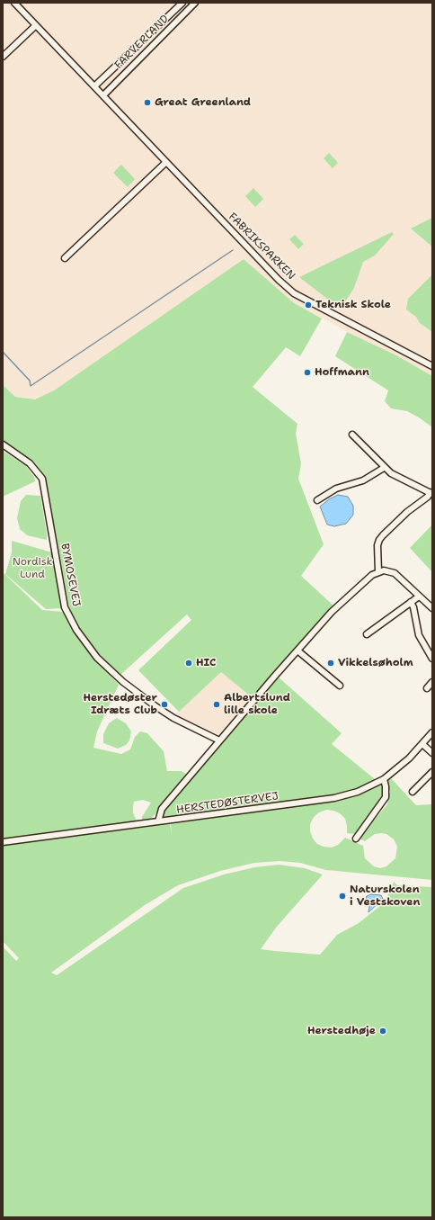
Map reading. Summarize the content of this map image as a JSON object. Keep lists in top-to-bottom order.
{
  "streets": {
    "street": [
      "FARVERLAND",
      "FABRIKSPARKEN",
      "BYMOSEVEJ",
      "HERSTEDØSTERVEJ"
    ]
  },
  "crossings": [
    ["FARVERLAND", "FABRIKSPARKEN"]
  ],
  "parks": ["Nordisk Lund"],
  "places": [
    "Great Greenland",
    "Teknisk Skole",
    "Hoffmann",
    "HIC",
    "Vikkelsøholm",
    "Herstedøster Idræts Club",
    "Albertslund lille skole",
    "Naturskolen i Vestskoven",
    "Herstedhøje"
  ]
}
